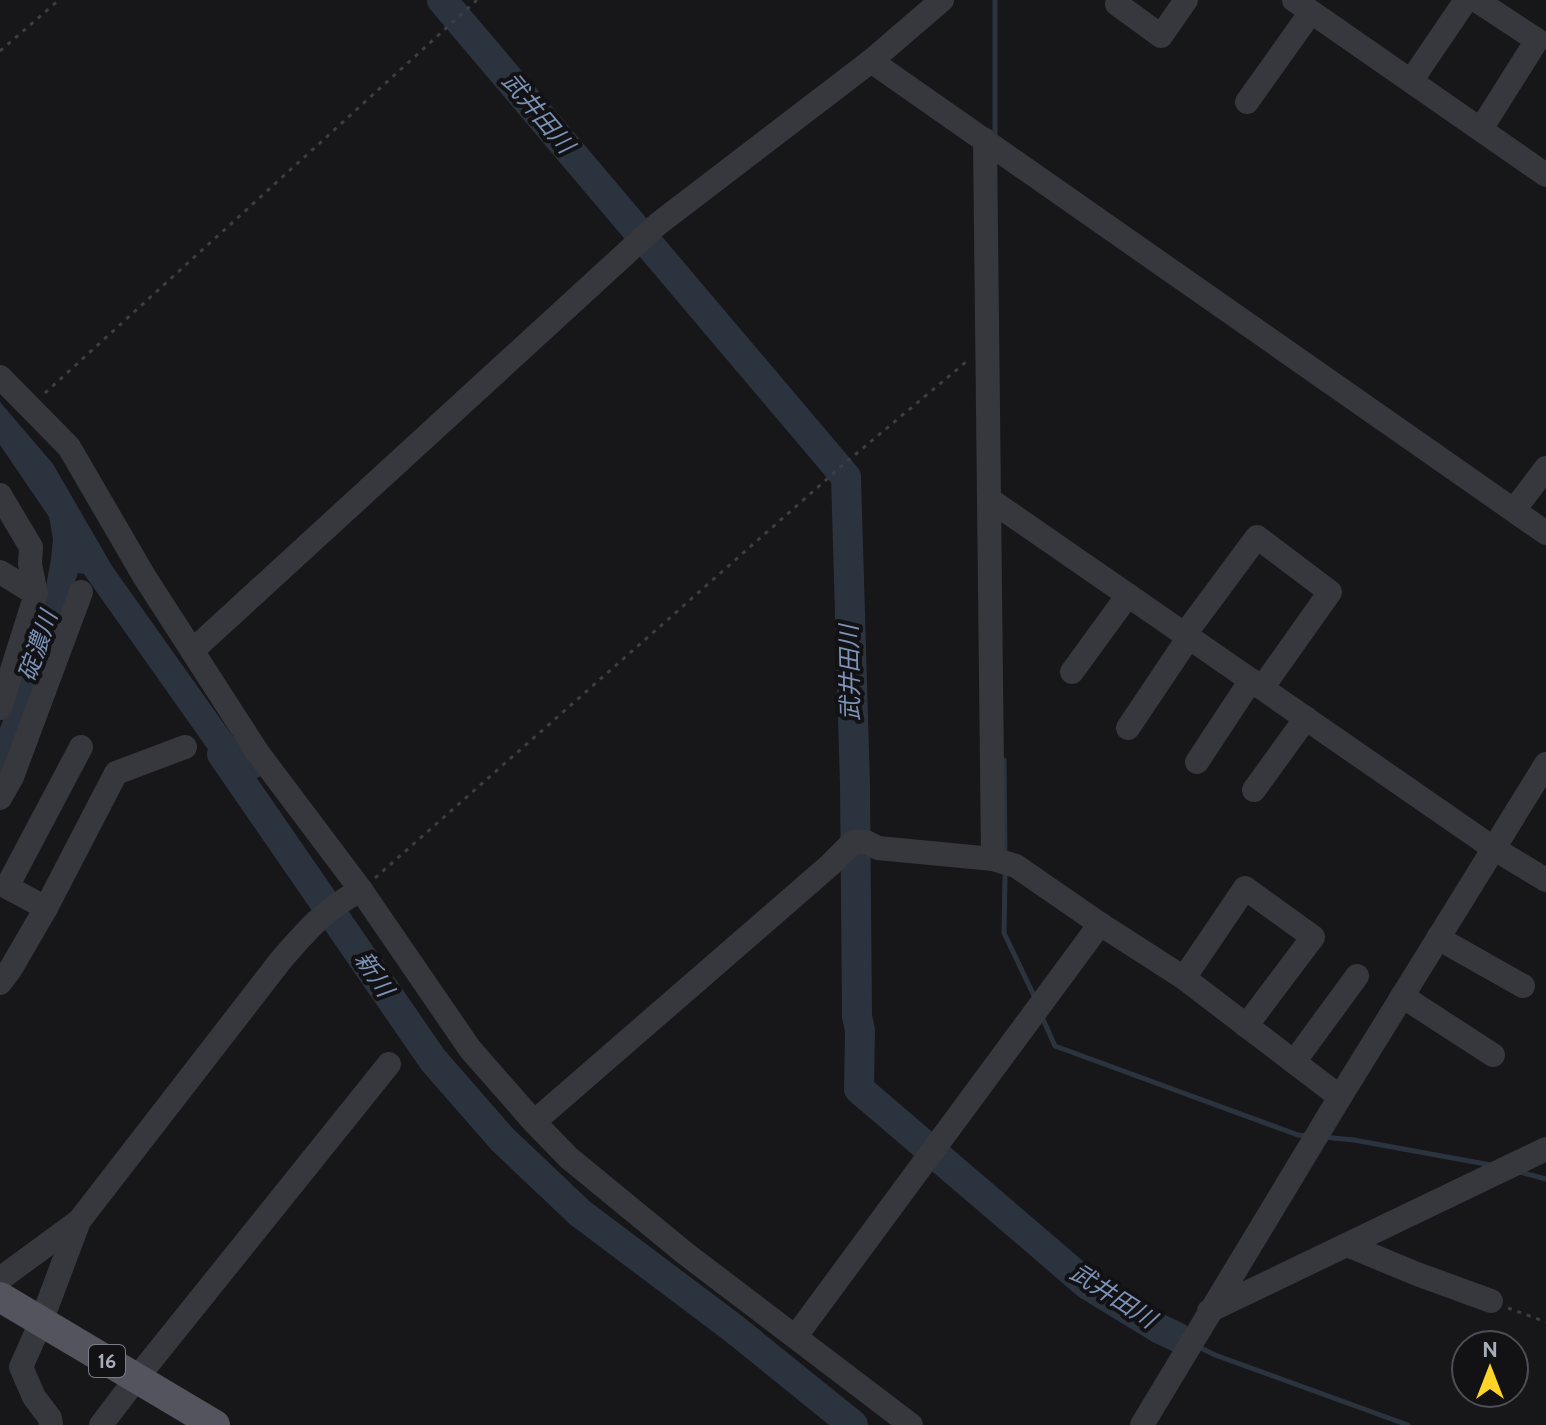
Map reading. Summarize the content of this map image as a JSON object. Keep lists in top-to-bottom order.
{
  "streets": {
    "main road": ["16"]
  },
  "water": ["武井田川", "碇濃川", "新川"],
  "north": "top"
}
